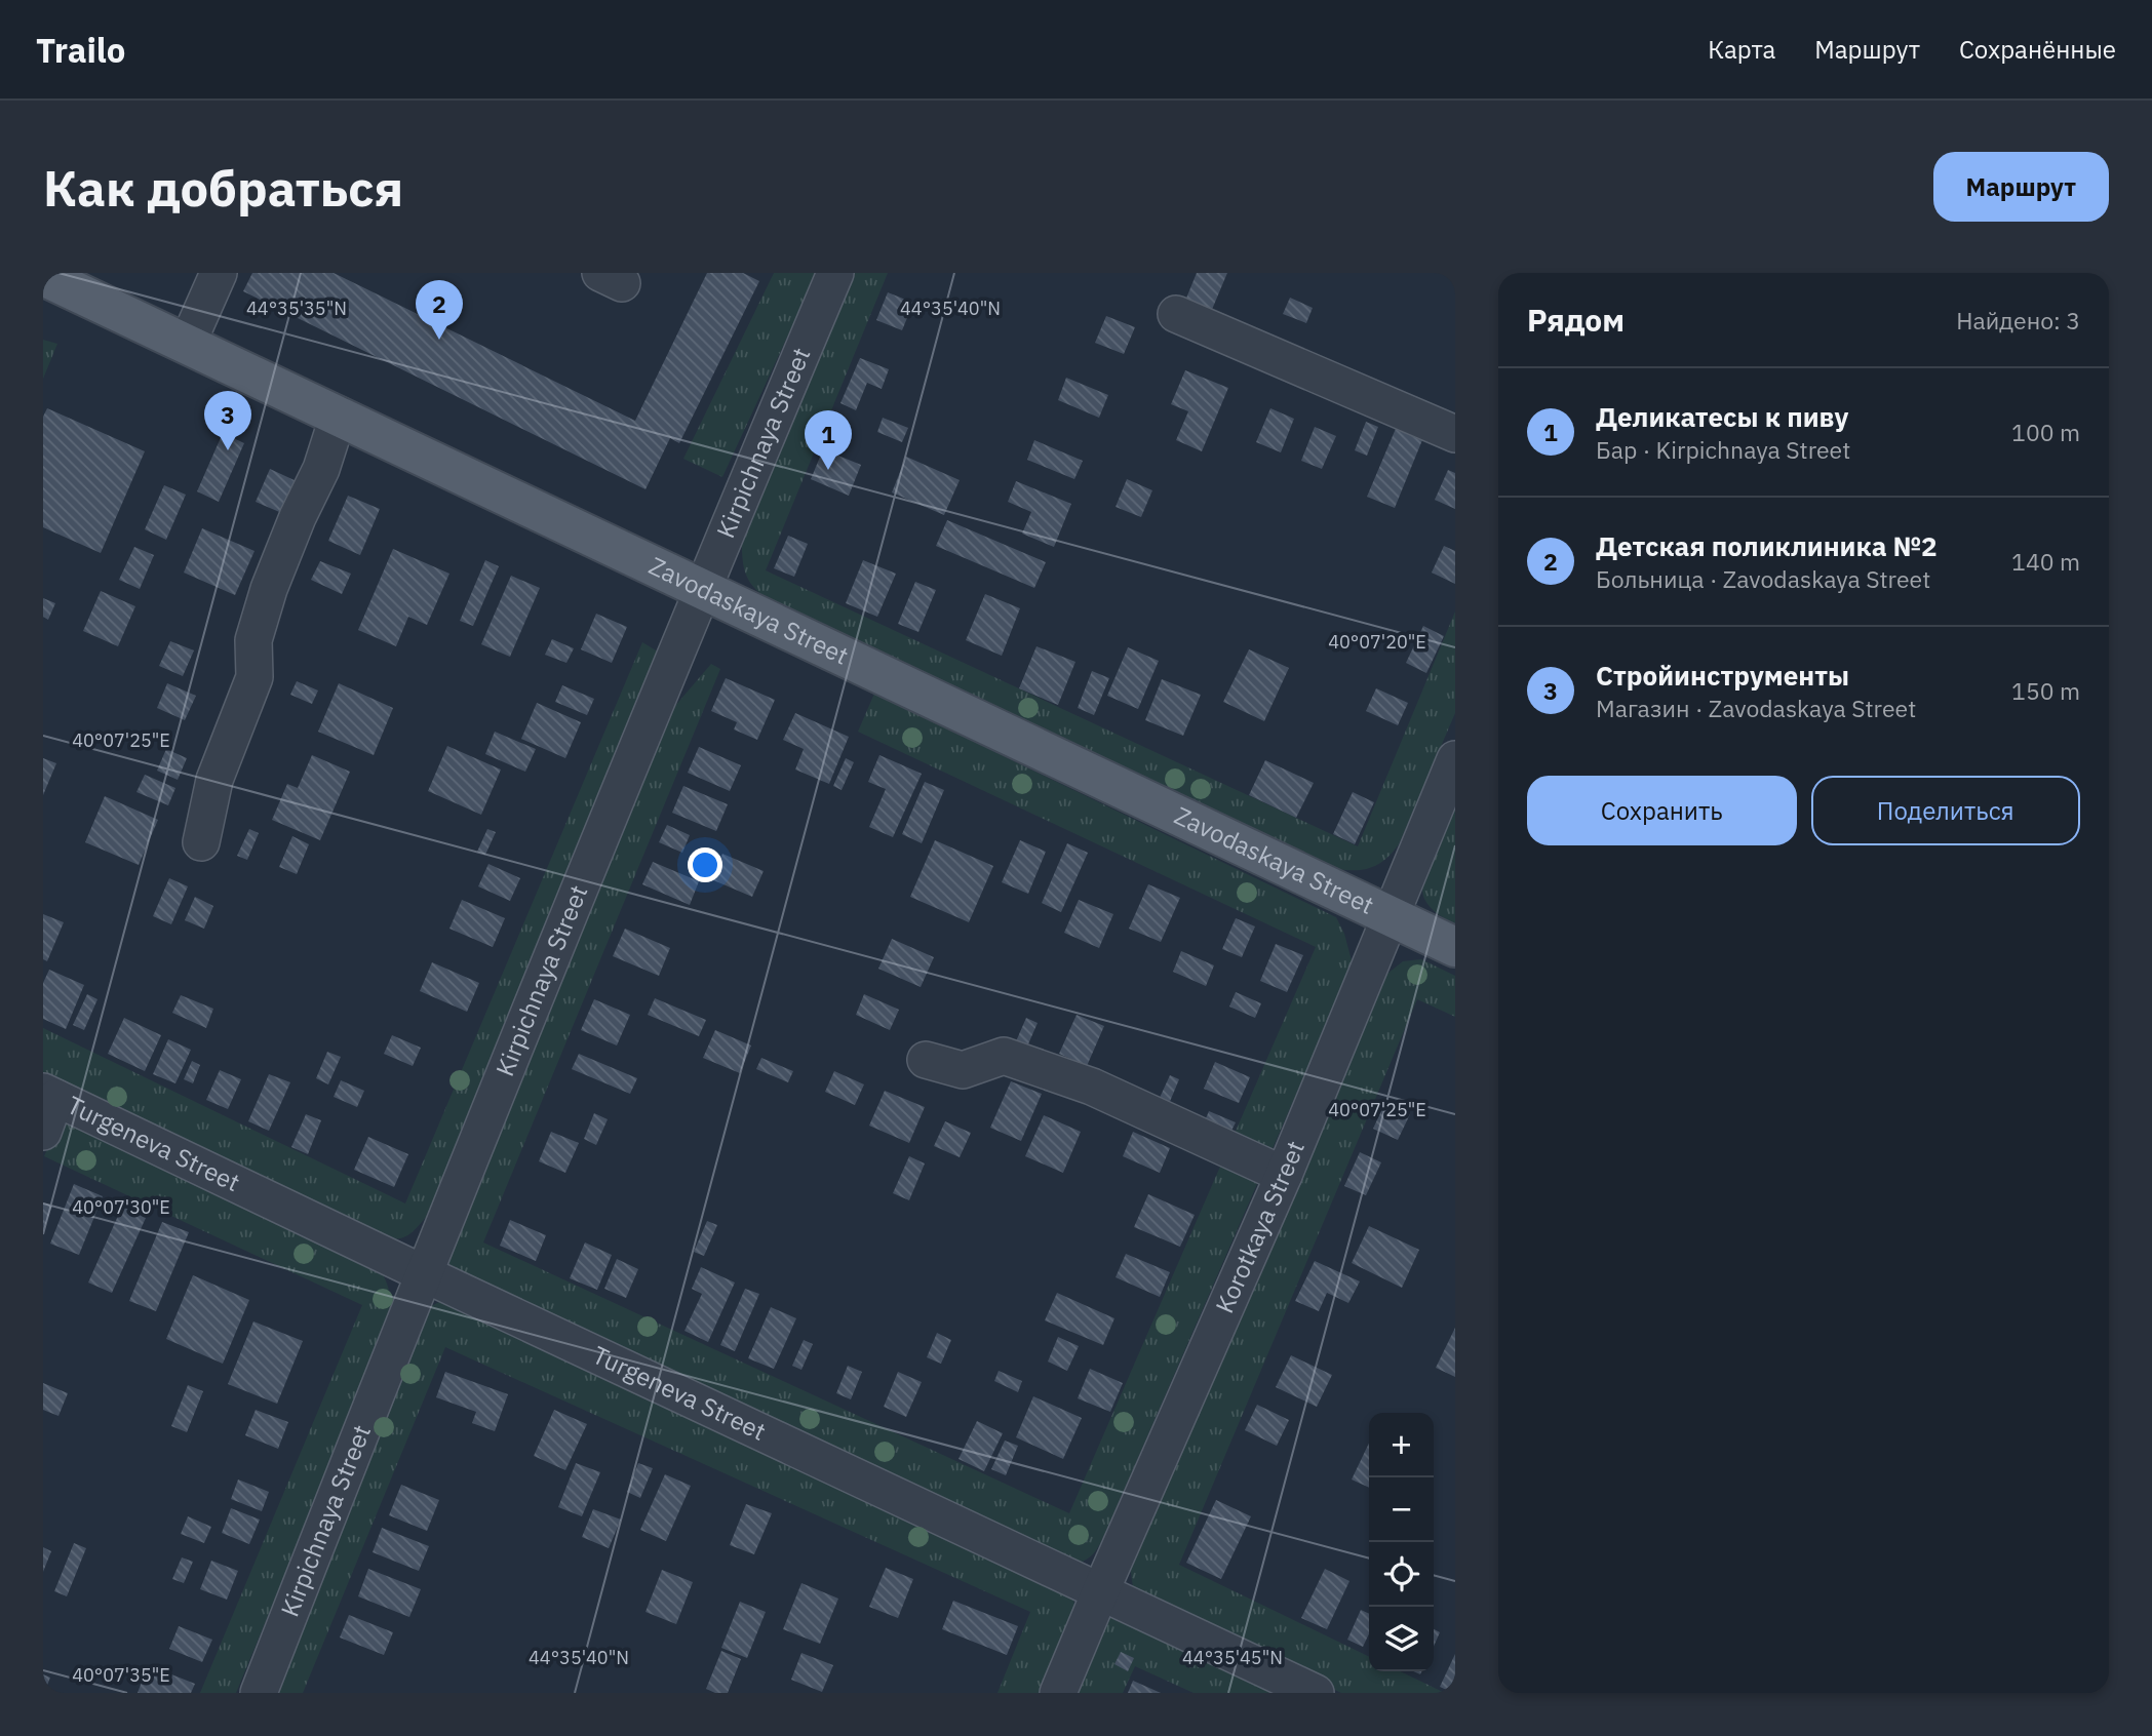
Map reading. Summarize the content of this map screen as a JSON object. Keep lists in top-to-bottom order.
{
  "streets": {
    "main road": ["Zavodaskaya Street"],
    "street": ["Kirpichnaya Street", "Turgeneva Street", "Korotkaya Street"]
  },
  "crossings": [
    ["Kirpichnaya Street", "Zavodaskaya Street"],
    ["Kirpichnaya Street", "Turgeneva Street"],
    ["Zavodaskaya Street", "Korotkaya Street"],
    ["Turgeneva Street", "Korotkaya Street"]
  ],
  "page": {
    "header": "Trailo",
    "nav": ["Карта", "Маршрут", "Сохранённые"],
    "buttons": [
      "Маршрут",
      ["Сохранить", "Поделиться"]
    ],
    "title": "Как добраться",
    "heading": ["Рядом", "Найдено: 3"],
    "pins": ["2", "3", "1"],
    "list": [
      {
        "mark": "1",
        "name": "Деликатесы к пиву",
        "note": "Бар · Kirpichnaya Street",
        "value": "100 m"
      },
      {
        "mark": "2",
        "name": "Детская поликлиника №2",
        "note": "Больница · Zavodaskaya Street",
        "value": "140 m"
      },
      {
        "mark": "3",
        "name": "Стройинструменты",
        "note": "Магазин · Zavodaskaya Street",
        "value": "150 m"
      }
    ],
    "map_buttons": ["+", "−"]
  },
  "coordinates": [
    "44°35'35\"N",
    "44°35'40\"N",
    "40°07'20\"E",
    "40°07'25\"E",
    "40°07'30\"E",
    "44°35'45\"N",
    "40°07'35\"E"
  ]
}
